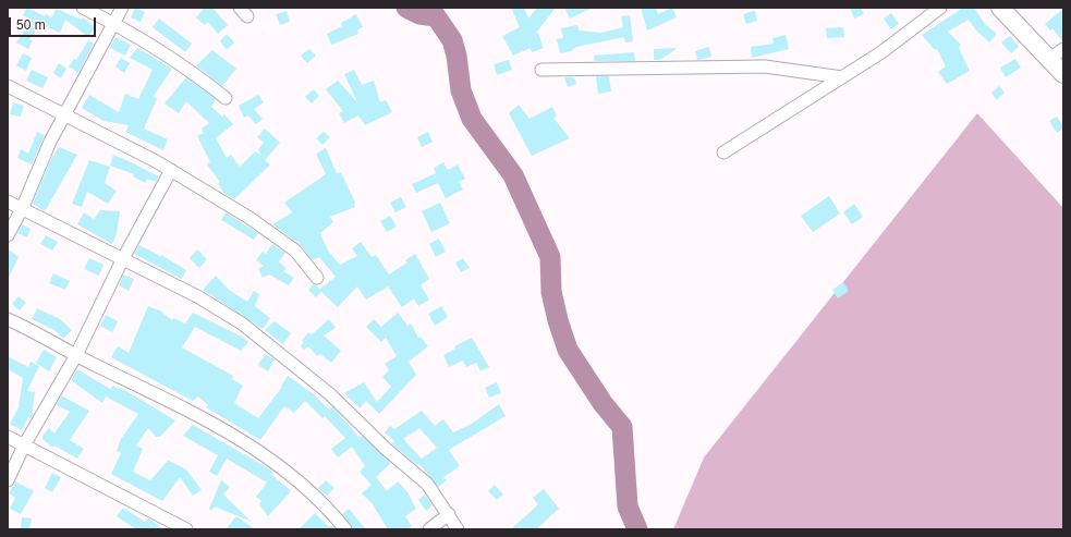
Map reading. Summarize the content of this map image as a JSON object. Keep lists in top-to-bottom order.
{
  "scale_bar": "50 m"
}
